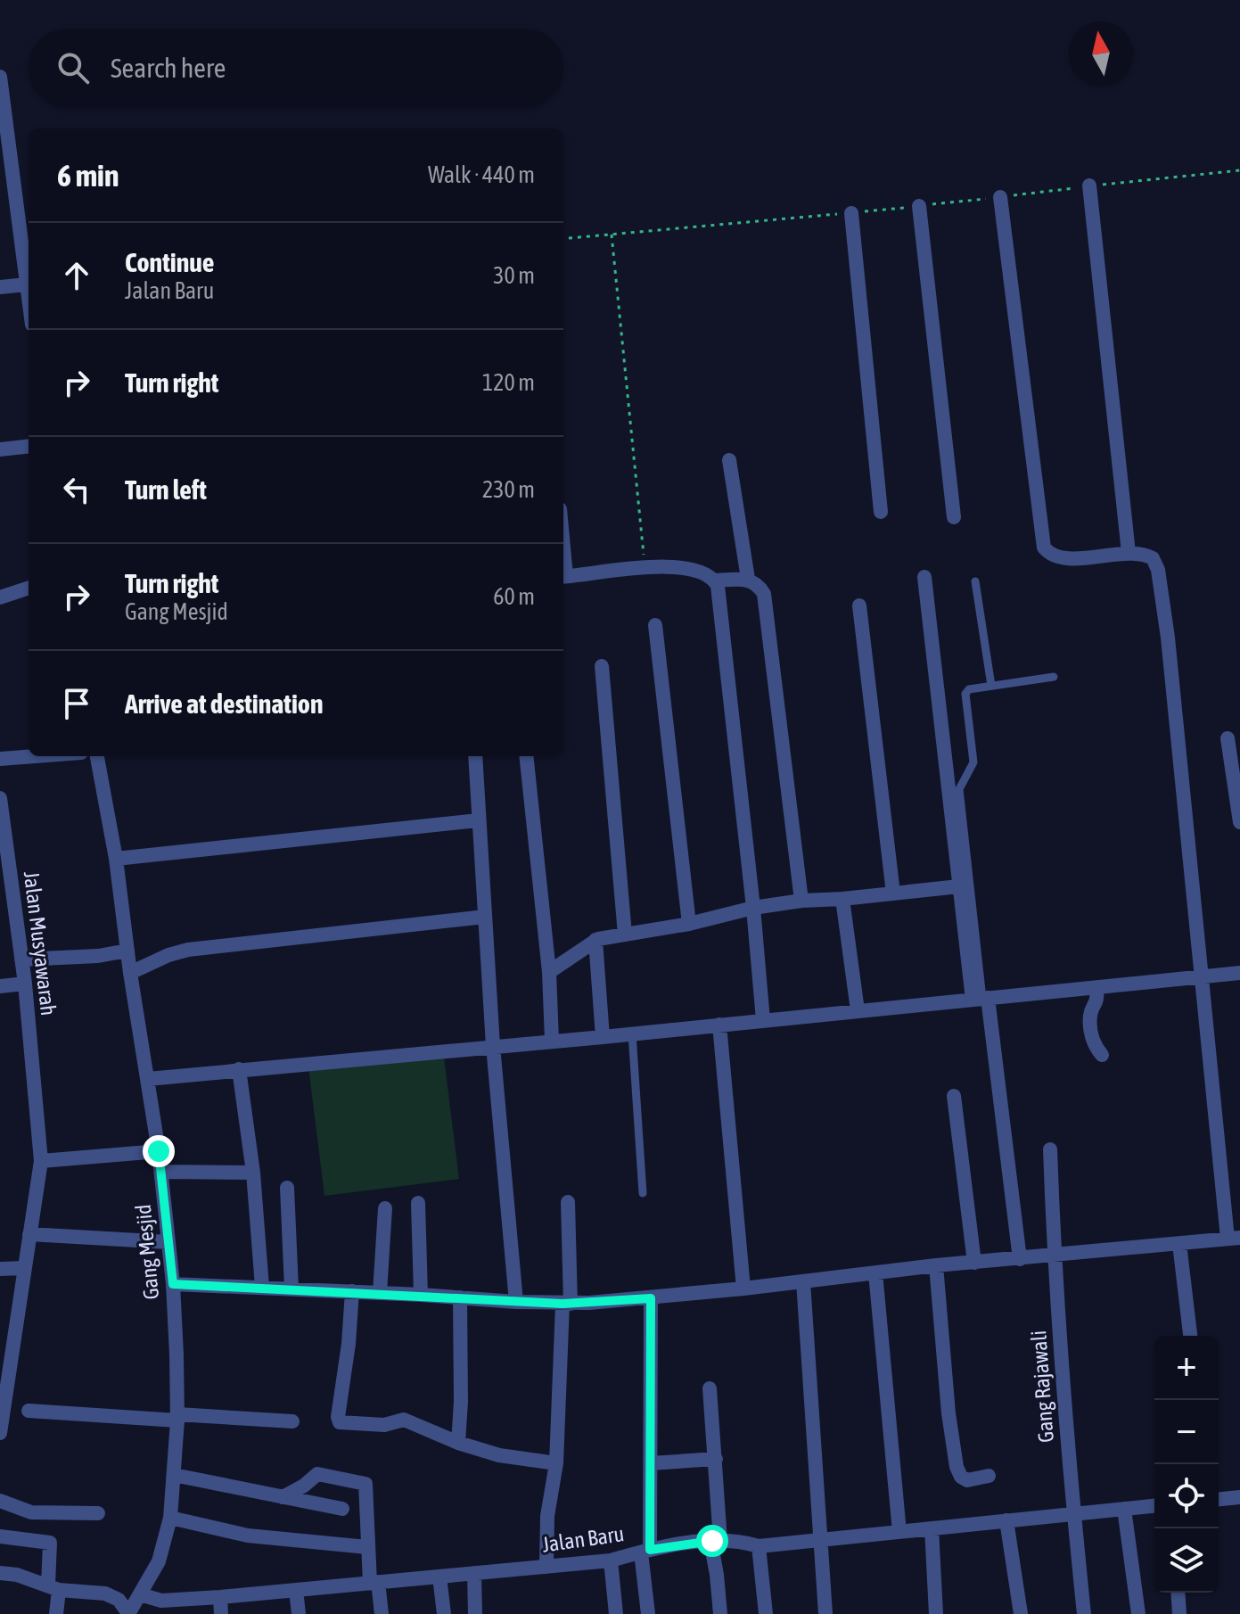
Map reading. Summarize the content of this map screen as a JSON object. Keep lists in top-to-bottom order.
{
  "streets": {
    "street": [
      "Jalan Musyawarah",
      "Gang Mesjid",
      "Gang Rajawali",
      "Jalan Baru"
    ]
  },
  "crossings": [
    ["Gang Mesjid", "Jalan Baru"],
    ["Gang Rajawali", "Jalan Baru"]
  ],
  "north": "top",
  "page": {
    "search": "Search here",
    "heading": ["6 min", "Walk · 440 m"],
    "list": [
      ["Continue", "Jalan Baru", "30 m"],
      ["Turn right", "120 m"],
      ["Turn left", "230 m"],
      ["Turn right", "Gang Mesjid", "60 m"],
      "Arrive at destination"
    ],
    "map_buttons": ["+", "−"]
  }
}
